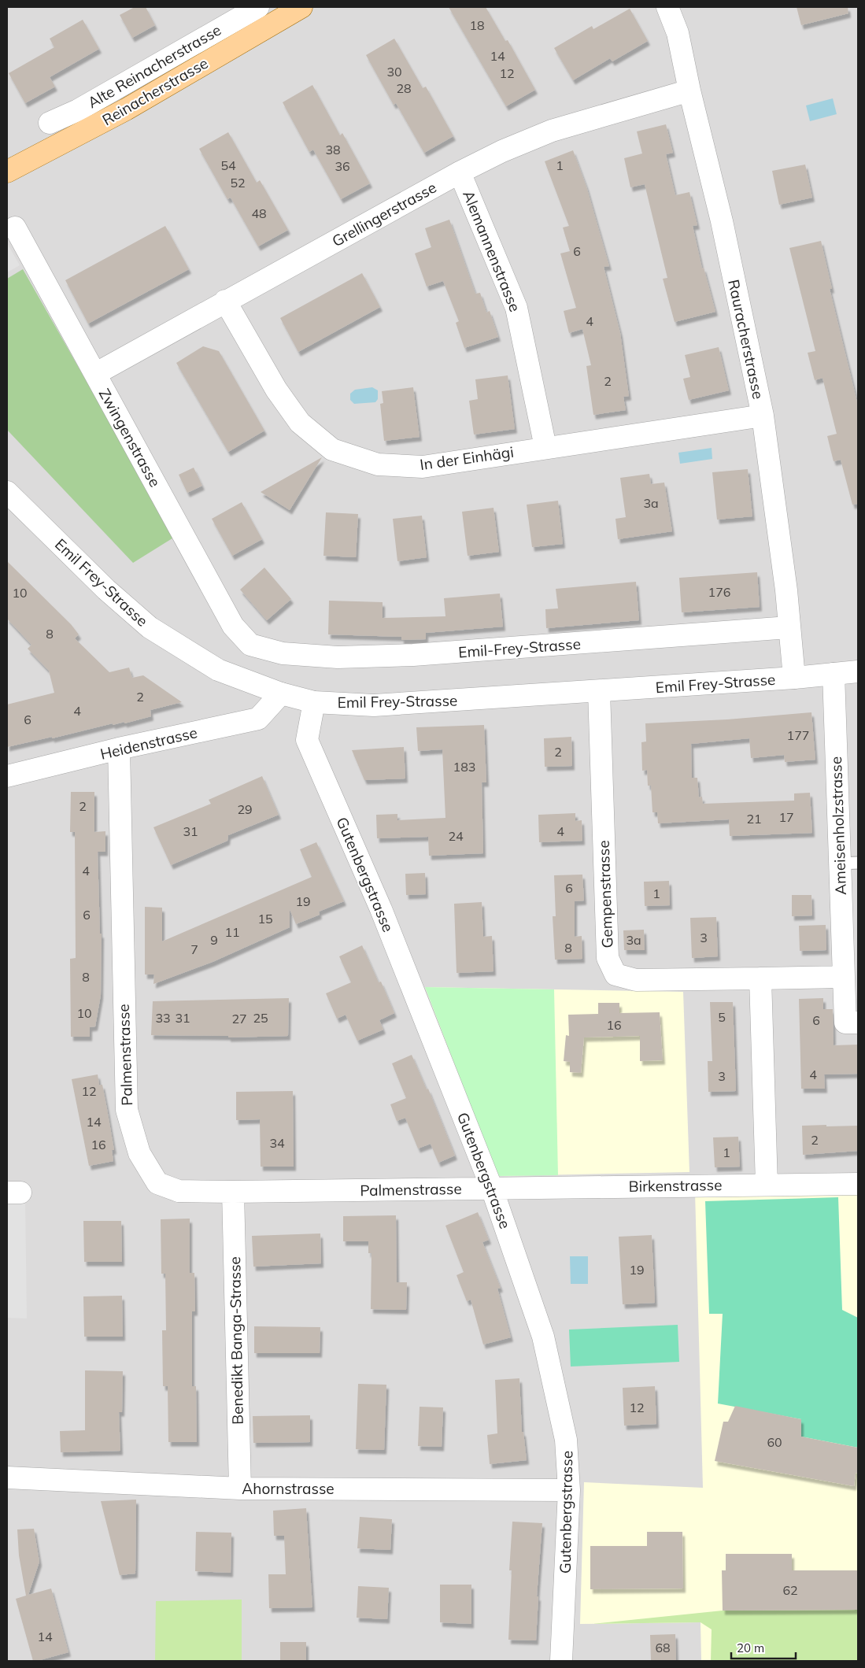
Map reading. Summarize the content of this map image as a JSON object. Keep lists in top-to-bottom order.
{
  "streets": {
    "main road": ["Reinacherstrasse"],
    "street": [
      "Alte Reinacherstrasse",
      "Grellingerstrasse",
      "Alemannenstrasse",
      "Rauracherstrasse",
      "Zwingenstrasse",
      "In der Einhägi",
      "Emil Frey-Strasse",
      "Emil-Frey-Strasse",
      "Heidenstrasse",
      "Ameisenholzstrasse",
      "Gutenbergstrasse",
      "Gempenstrasse",
      "Palmenstrasse",
      "Birkenstrasse",
      "Benedikt Banga-Strasse",
      "Ahornstrasse"
    ]
  },
  "crossings": [
    ["Grellingerstrasse", "Alemannenstrasse"],
    ["Grellingerstrasse", "Rauracherstrasse"],
    ["Grellingerstrasse", "Zwingenstrasse"],
    ["Grellingerstrasse", "In der Einhägi"],
    ["Alemannenstrasse", "In der Einhägi"],
    ["Rauracherstrasse", "In der Einhägi"],
    ["Rauracherstrasse", "Emil Frey-Strasse"],
    ["Rauracherstrasse", "Emil-Frey-Strasse"],
    ["Zwingenstrasse", "Emil-Frey-Strasse"],
    ["Emil Frey-Strasse", "Heidenstrasse"],
    ["Emil Frey-Strasse", "Ameisenholzstrasse"],
    ["Emil Frey-Strasse", "Gutenbergstrasse"],
    ["Emil Frey-Strasse", "Gempenstrasse"],
    ["Heidenstrasse", "Palmenstrasse"],
    ["Gutenbergstrasse", "Palmenstrasse"],
    ["Gutenbergstrasse", "Birkenstrasse"],
    ["Gutenbergstrasse", "Ahornstrasse"],
    ["Palmenstrasse", "Birkenstrasse"],
    ["Palmenstrasse", "Benedikt Banga-Strasse"],
    ["Benedikt Banga-Strasse", "Ahornstrasse"]
  ],
  "house_numbers": [
    "18",
    "14",
    "30",
    "12",
    "28",
    "38",
    "54",
    "1",
    "36",
    "52",
    "48",
    "6",
    "4",
    "2",
    "3a",
    "176",
    "10",
    "8",
    "2",
    "4",
    "6",
    "177",
    "2",
    "183",
    "2",
    "29",
    "17",
    "21",
    "31",
    "4",
    "24",
    "4",
    "6",
    "1",
    "19",
    "6",
    "15",
    "11",
    "3",
    "9",
    "3a",
    "8",
    "7",
    "8",
    "10",
    "5",
    "33",
    "31",
    "25",
    "27",
    "6",
    "16",
    "4",
    "3",
    "12",
    "14",
    "2",
    "34",
    "16",
    "1",
    "19",
    "12",
    "60",
    "62",
    "14",
    "68"
  ],
  "scale_bar": "20 m"
}
